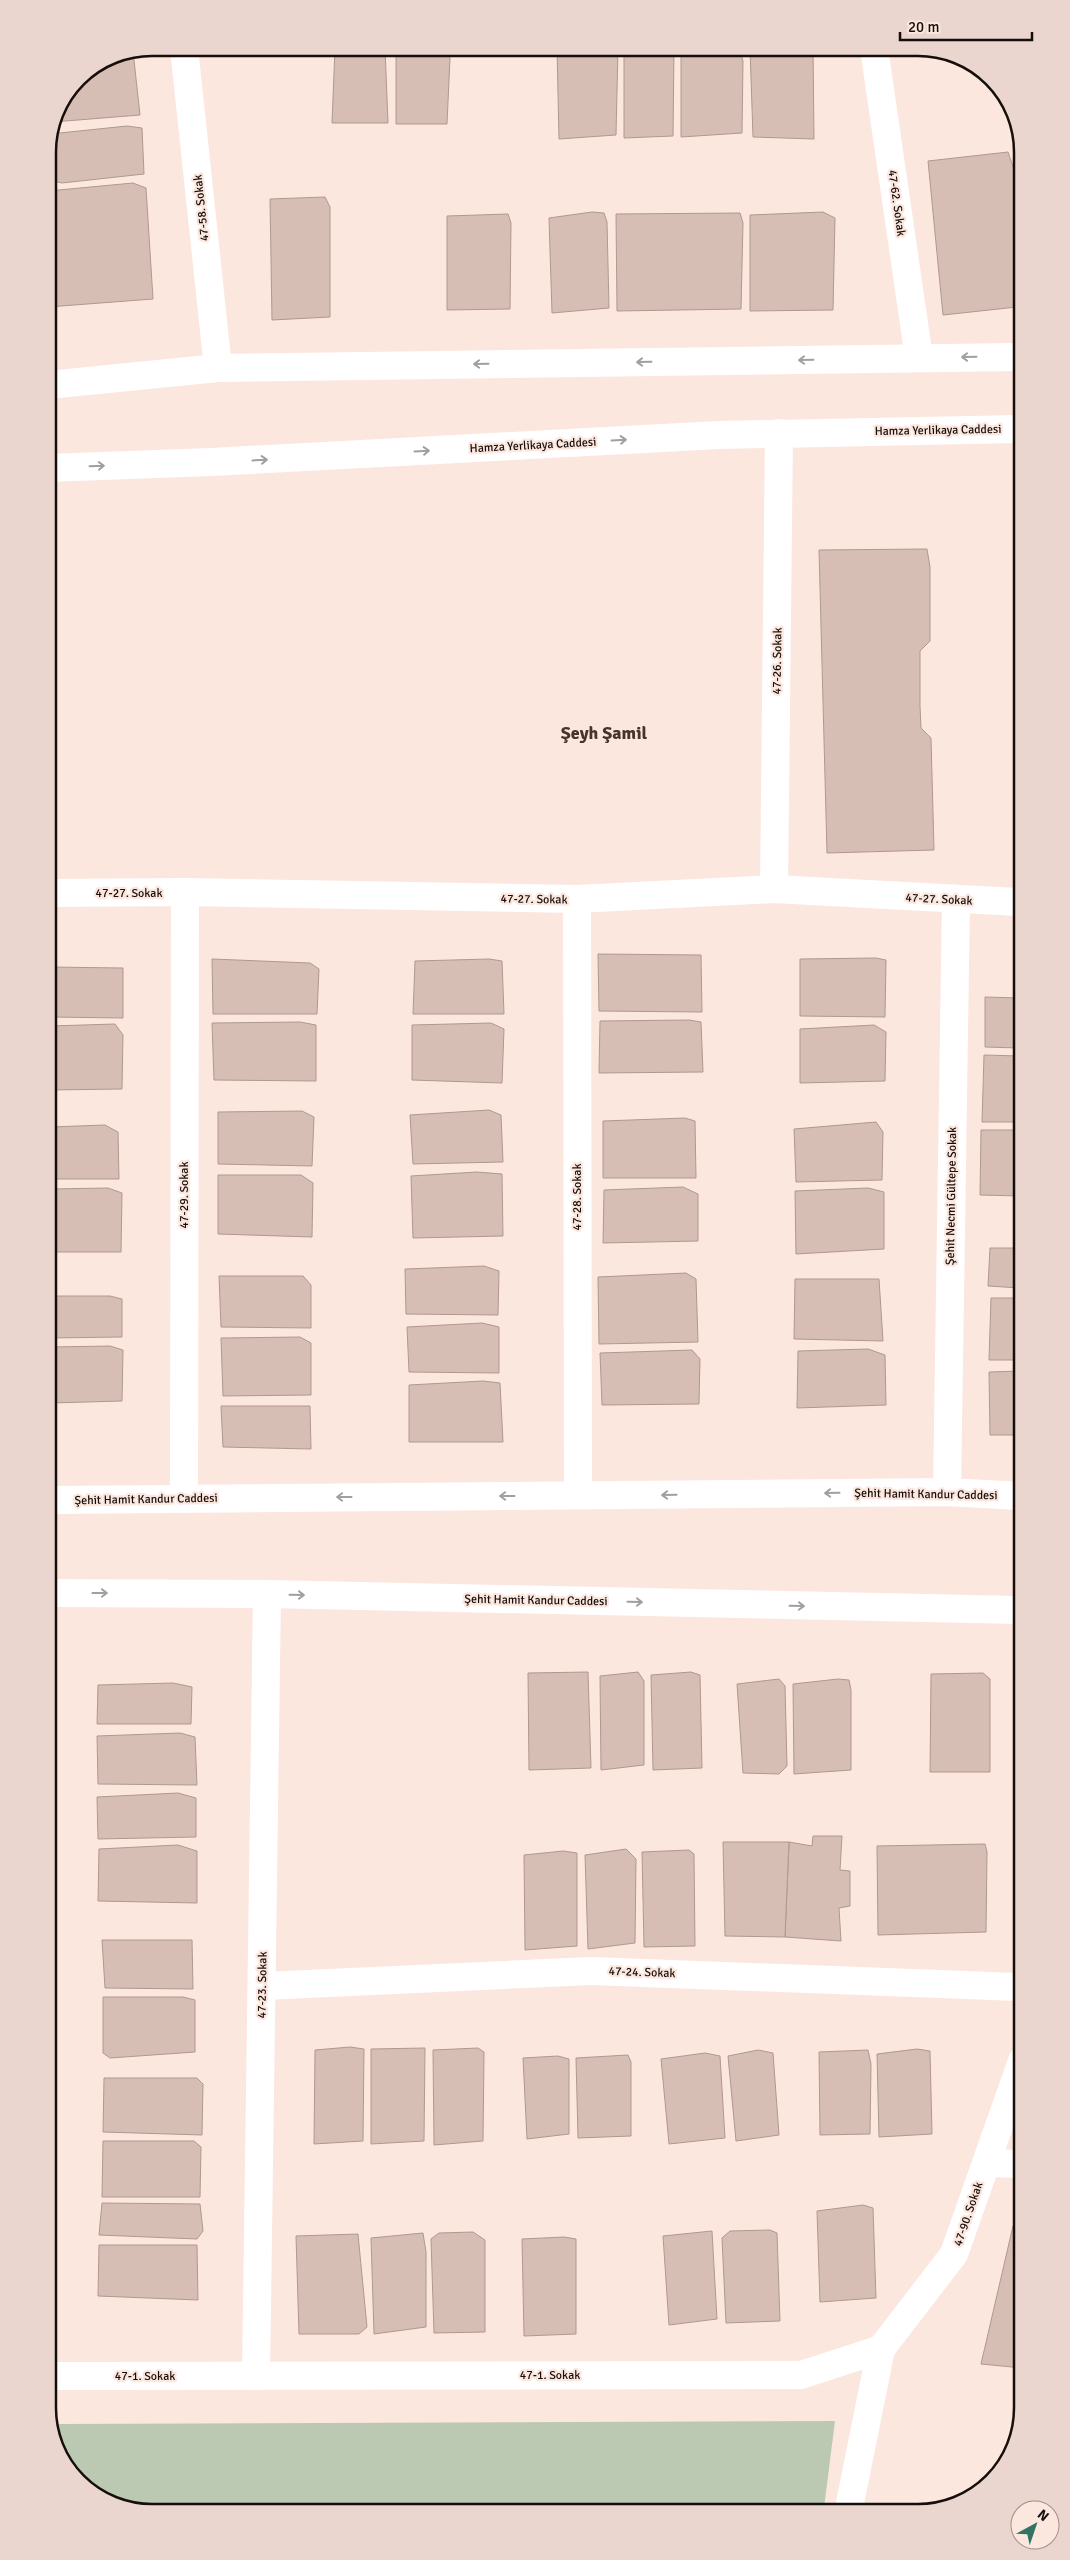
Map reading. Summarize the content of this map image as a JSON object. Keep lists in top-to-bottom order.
{
  "streets": {
    "street": [
      "47-62. Sokak",
      "47-58. Sokak",
      "Hamza Yerlikaya Caddesi",
      "47-26. Sokak",
      "47-27. Sokak",
      "47-29. Sokak",
      "Şehit Necmi Gültepe Sokak",
      "47-28. Sokak",
      "Şehit Hamit Kandur Caddesi",
      "47-24. Sokak",
      "47-23. Sokak",
      "47-90. Sokak",
      "47-1. Sokak"
    ]
  },
  "crossings": [
    ["Hamza Yerlikaya Caddesi", "47-26. Sokak"],
    ["47-26. Sokak", "47-27. Sokak"],
    ["47-27. Sokak", "47-29. Sokak"],
    ["47-27. Sokak", "Şehit Necmi Gültepe Sokak"],
    ["47-27. Sokak", "47-28. Sokak"],
    ["47-29. Sokak", "Şehit Hamit Kandur Caddesi"],
    ["Şehit Necmi Gültepe Sokak", "Şehit Hamit Kandur Caddesi"],
    ["47-28. Sokak", "Şehit Hamit Kandur Caddesi"],
    ["Şehit Hamit Kandur Caddesi", "47-23. Sokak"],
    ["47-24. Sokak", "47-23. Sokak"],
    ["47-23. Sokak", "47-1. Sokak"],
    ["47-90. Sokak", "47-1. Sokak"]
  ],
  "districts": ["Şeyh Şamil"],
  "scale_bar": "20 m",
  "north": "top right"
}
